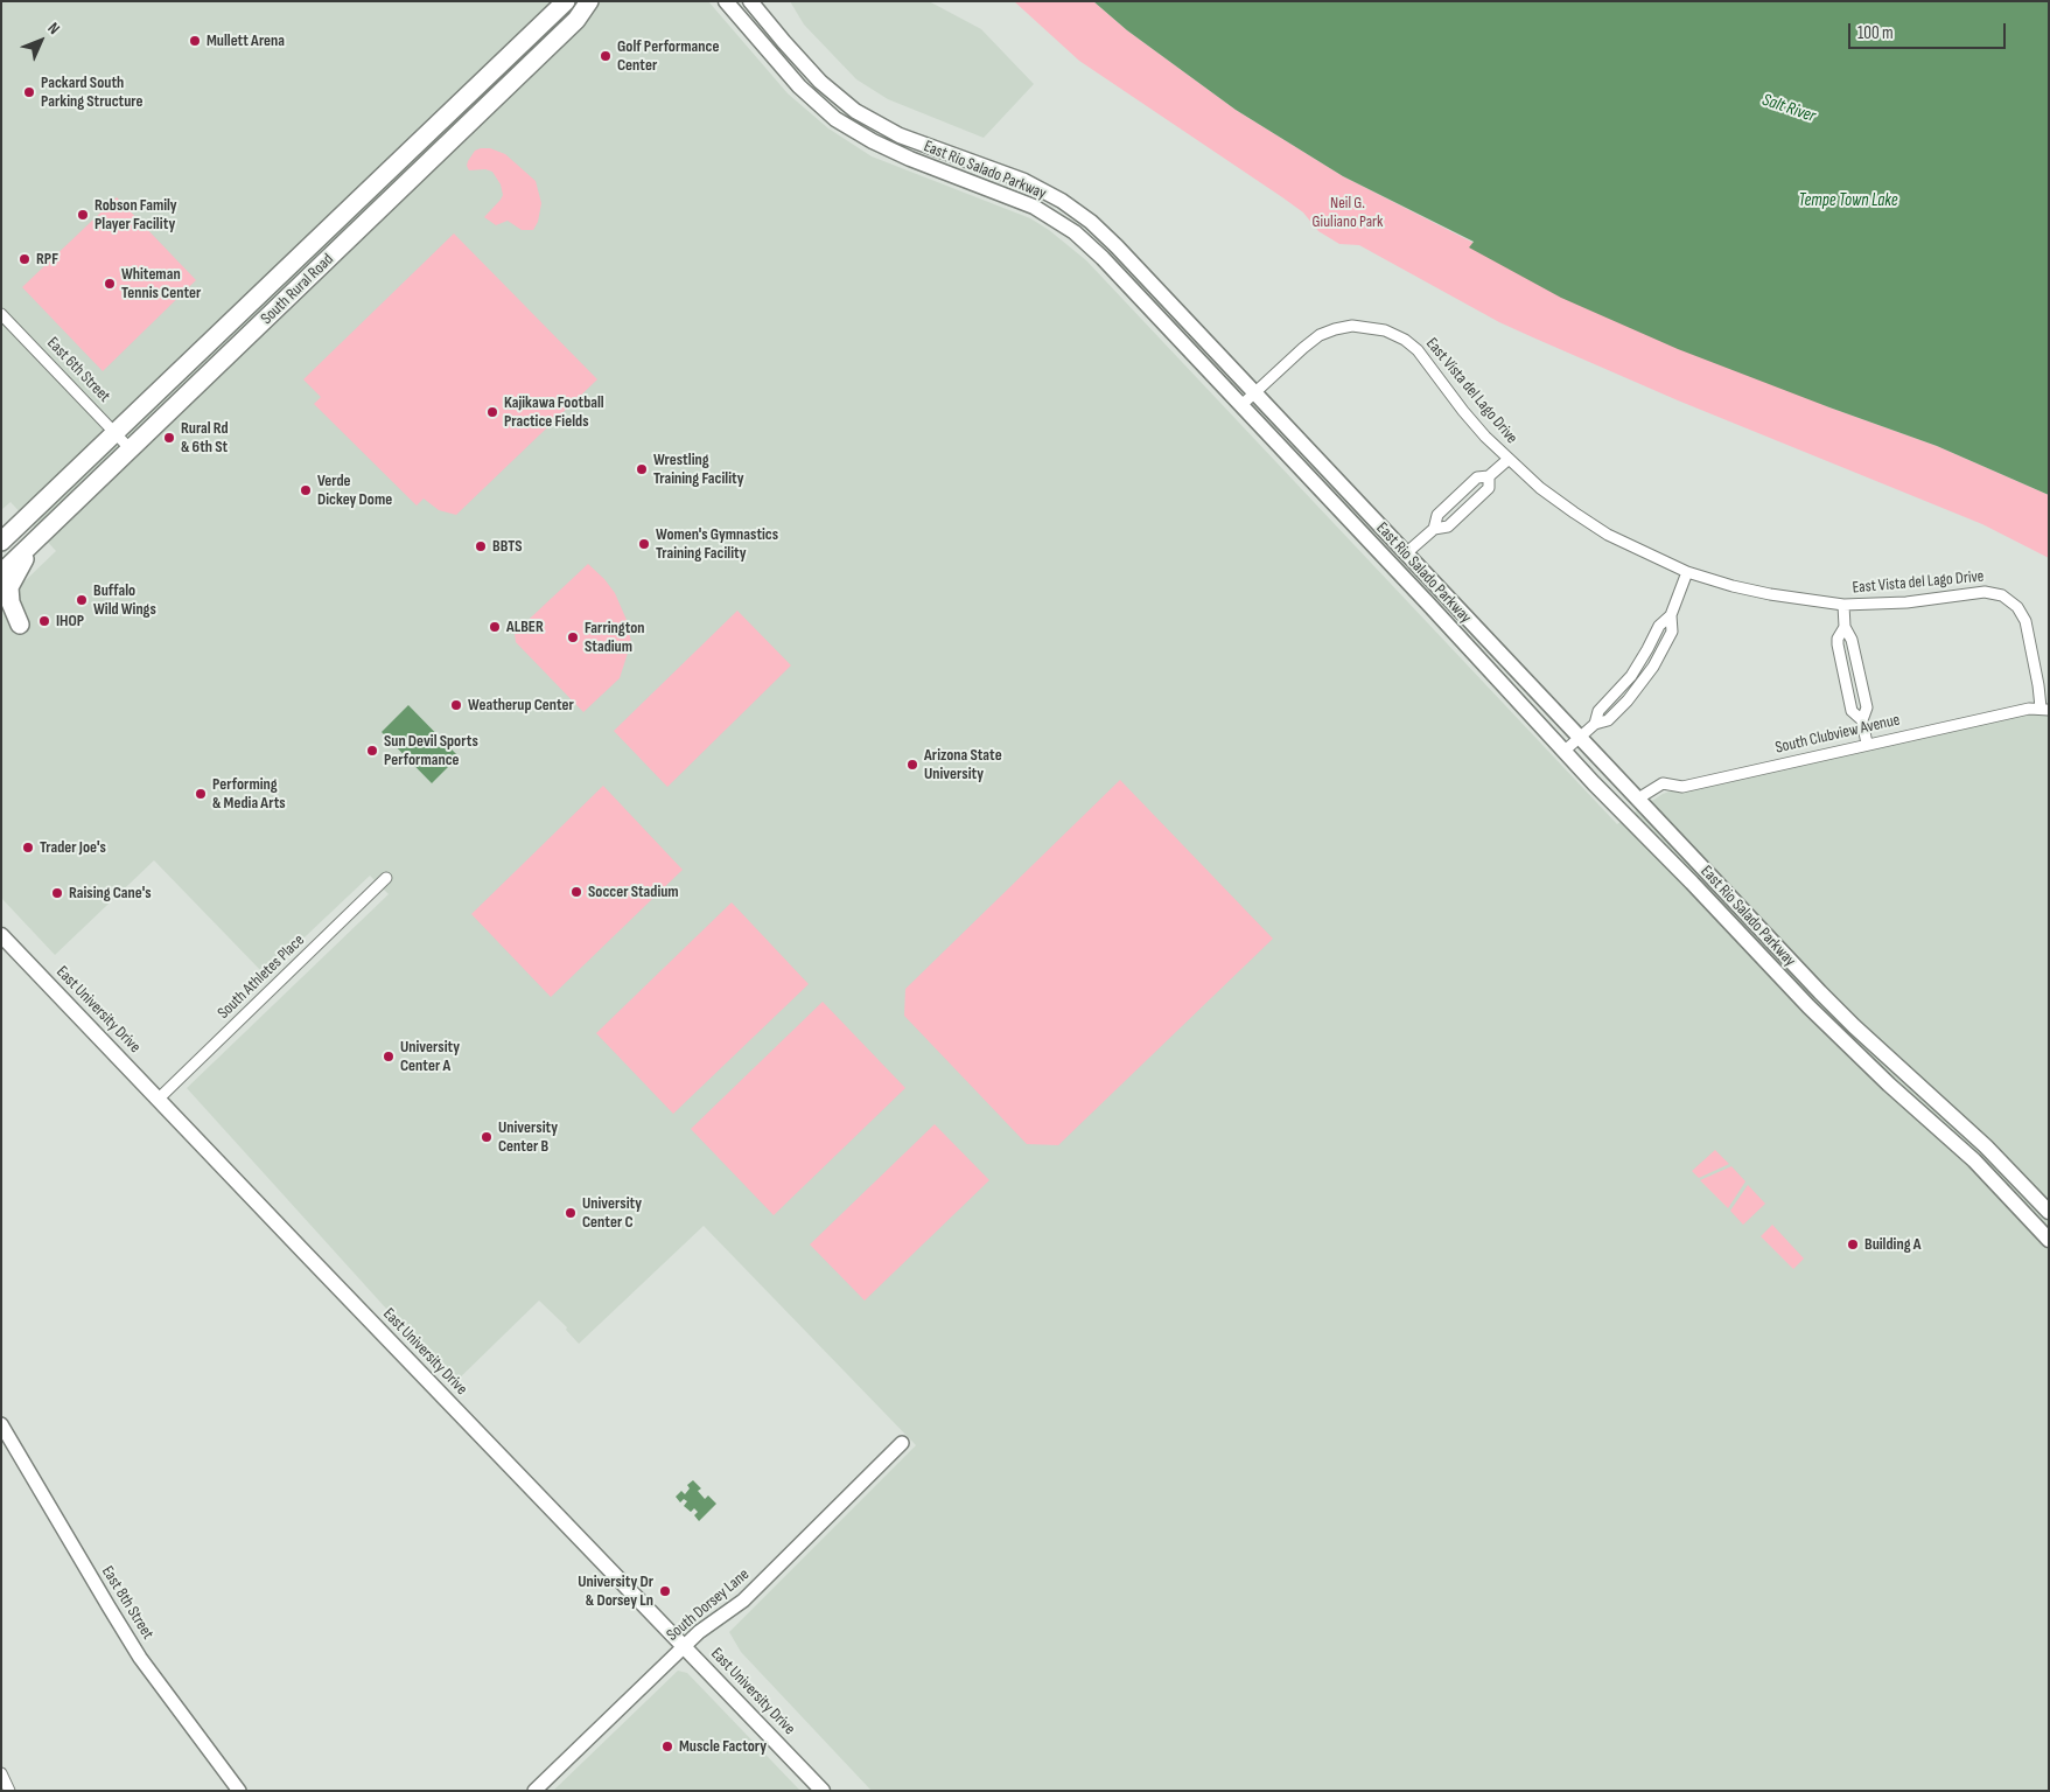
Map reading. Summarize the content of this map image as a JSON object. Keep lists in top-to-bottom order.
{
  "streets": {
    "main road": ["East Rio Salado Parkway", "South Rural Road", "East University Drive"],
    "street": [
      "East 6th Street",
      "East Vista del Lago Drive",
      "South Clubview Avenue",
      "South Athletes Place",
      "East 8th Street",
      "South Dorsey Lane"
    ]
  },
  "crossings": [
    ["East Rio Salado Parkway", "East Vista del Lago Drive"],
    ["East Rio Salado Parkway", "South Clubview Avenue"],
    ["South Rural Road", "East 6th Street"],
    ["East Vista del Lago Drive", "South Clubview Avenue"],
    ["South Athletes Place", "East University Drive"],
    ["East University Drive", "South Dorsey Lane"]
  ],
  "water": ["Salt River", "Tempe Town Lake"],
  "parks": ["Neil G. Giuliano Park"],
  "places": [
    "Mullett Arena",
    "Golf Performance Center",
    "Packard South Parking Structure",
    "Robson Family Player Facility",
    "RPF",
    "Whiteman Tennis Center",
    "Kajikawa Football Practice Fields",
    "Rural Rd & 6th St",
    "Wrestling Training Facility",
    "Verde Dickey Dome",
    "Women's Gymnastics Training Facility",
    "BBTS",
    "Buffalo Wild Wings",
    "IHOP",
    "ALBER",
    "Farrington Stadium",
    "Weatherup Center",
    "Sun Devil Sports Performance",
    "Arizona State University",
    "Performing & Media Arts",
    "Trader Joe's",
    "Soccer Stadium",
    "Raising Cane's",
    "University Center A",
    "University Center B",
    "University Center C",
    "Building A",
    "University Dr & Dorsey Ln",
    "Muscle Factory"
  ],
  "scale_bar": "100 m",
  "north": "top right"
}
